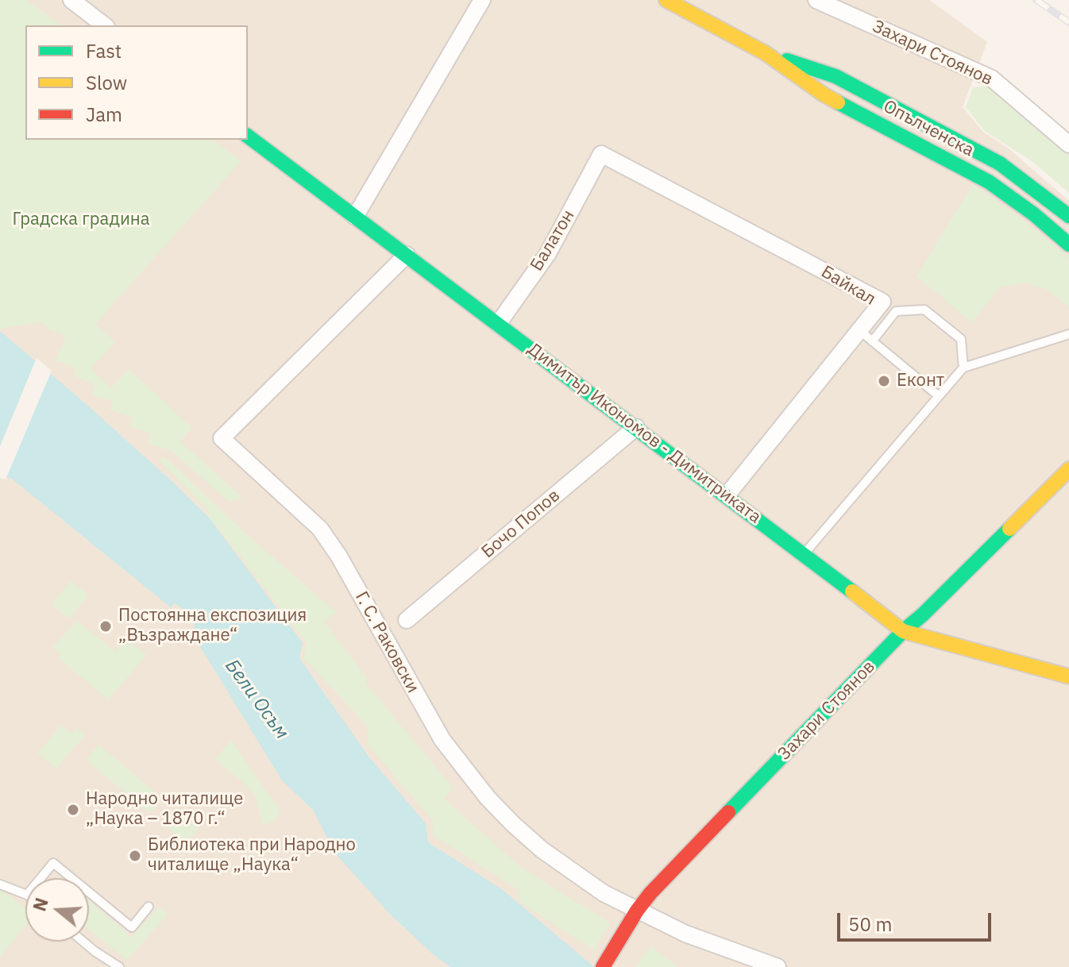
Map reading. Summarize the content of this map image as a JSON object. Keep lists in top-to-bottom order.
{
  "streets": {
    "street": [
      "Захари Стоянов",
      "Опълченска",
      "Балатон",
      "Байкал",
      "Димитър Икономов - Димитриката",
      "Бочо Попов",
      "Г. С. Раковски"
    ]
  },
  "crossings": [
    ["Захари Стоянов", "Димитър Икономов - Димитриката"],
    ["Захари Стоянов", "Г. С. Раковски"],
    ["Балатон", "Байкал"],
    ["Балатон", "Димитър Икономов - Димитриката"],
    ["Байкал", "Димитър Икономов - Димитриката"],
    ["Димитър Икономов - Димитриката", "Бочо Попов"],
    ["Димитър Икономов - Димитриката", "Г. С. Раковски"]
  ],
  "water": ["Бели Осъм"],
  "parks": ["Градска градина"],
  "places": [
    "Еконт",
    "Постоянна експозиция „Възраждане“",
    "Народно читалище „Наука – 1870 г.“",
    "Библиотека при Народно читалище „Наука“"
  ],
  "legend": ["Fast", "Slow", "Jam"],
  "scale_bar": "50 m",
  "north": "left"
}
